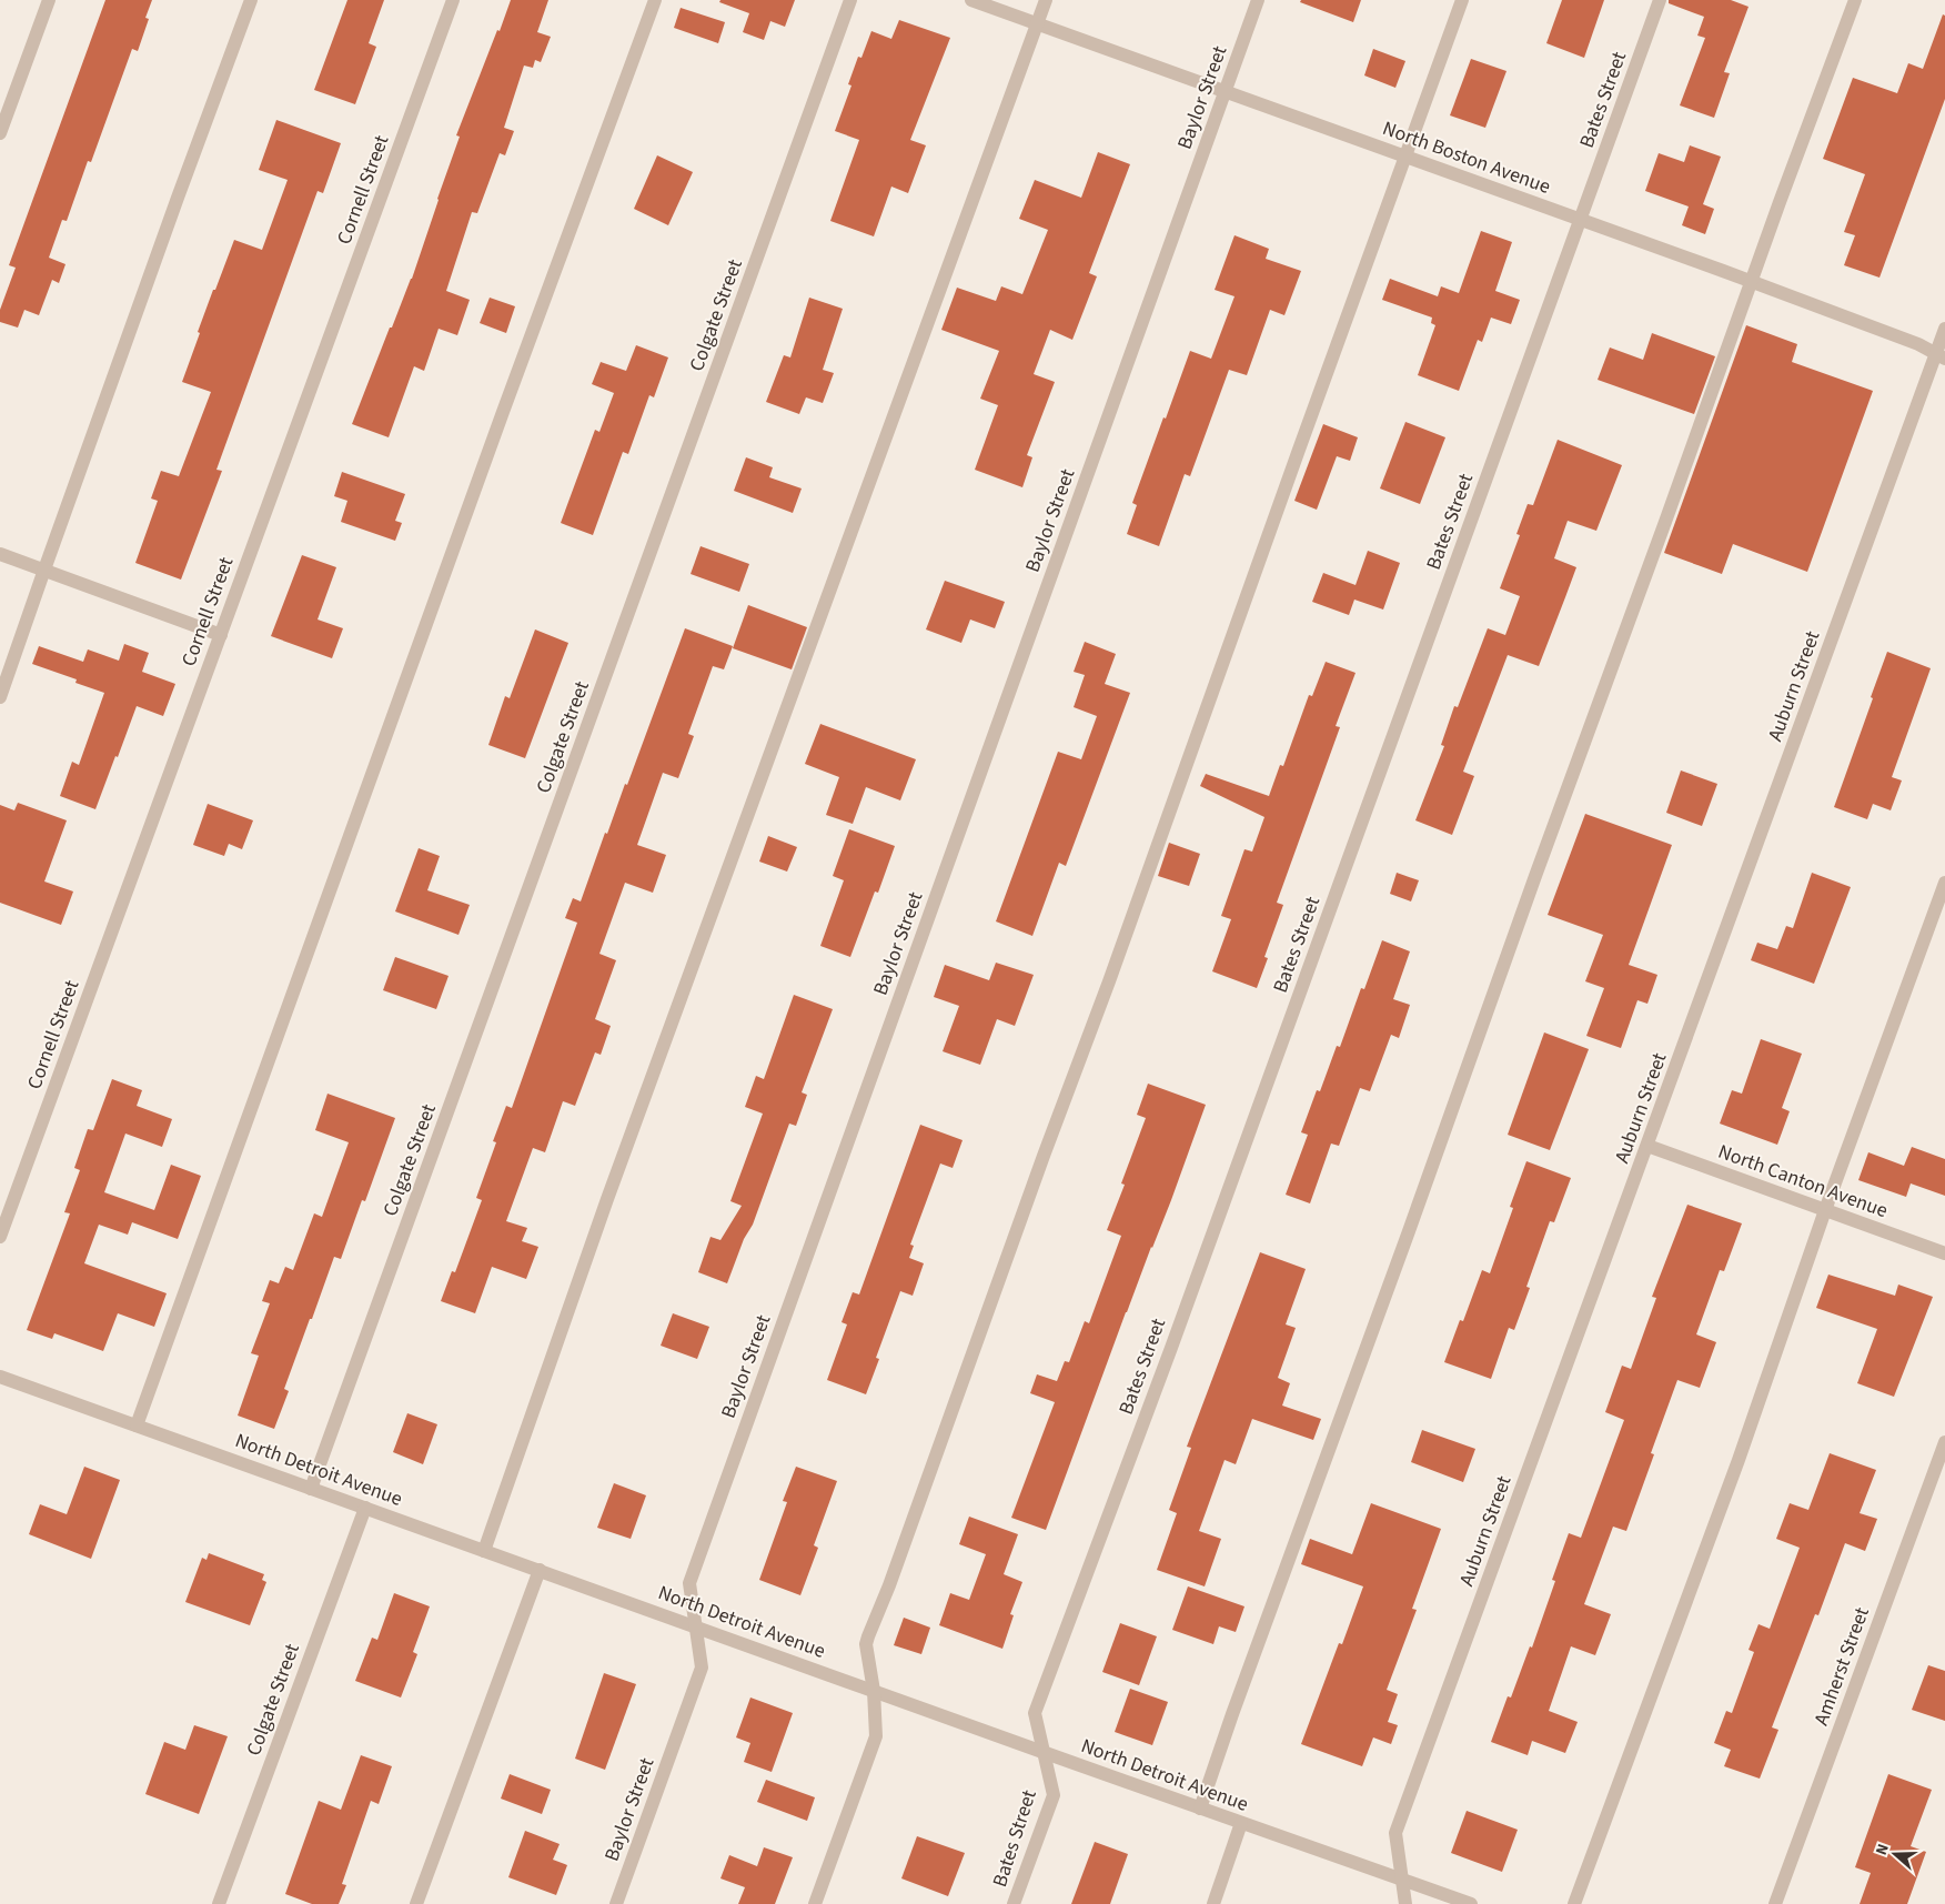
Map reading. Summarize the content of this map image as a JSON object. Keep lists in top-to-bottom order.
{
  "streets": {
    "street": [
      "Baylor Street",
      "Bates Street",
      "North Boston Avenue",
      "Cornell Street",
      "Colgate Street",
      "Auburn Street",
      "North Canton Avenue",
      "North Detroit Avenue",
      "Amherst Street"
    ]
  },
  "crossings": [
    ["Baylor Street", "North Boston Avenue"],
    ["Baylor Street", "North Detroit Avenue"],
    ["Bates Street", "North Boston Avenue"],
    ["Bates Street", "North Detroit Avenue"],
    ["North Boston Avenue", "Auburn Street"],
    ["Colgate Street", "North Detroit Avenue"],
    ["Auburn Street", "North Canton Avenue"],
    ["Auburn Street", "North Detroit Avenue"]
  ],
  "north": "left"
}
